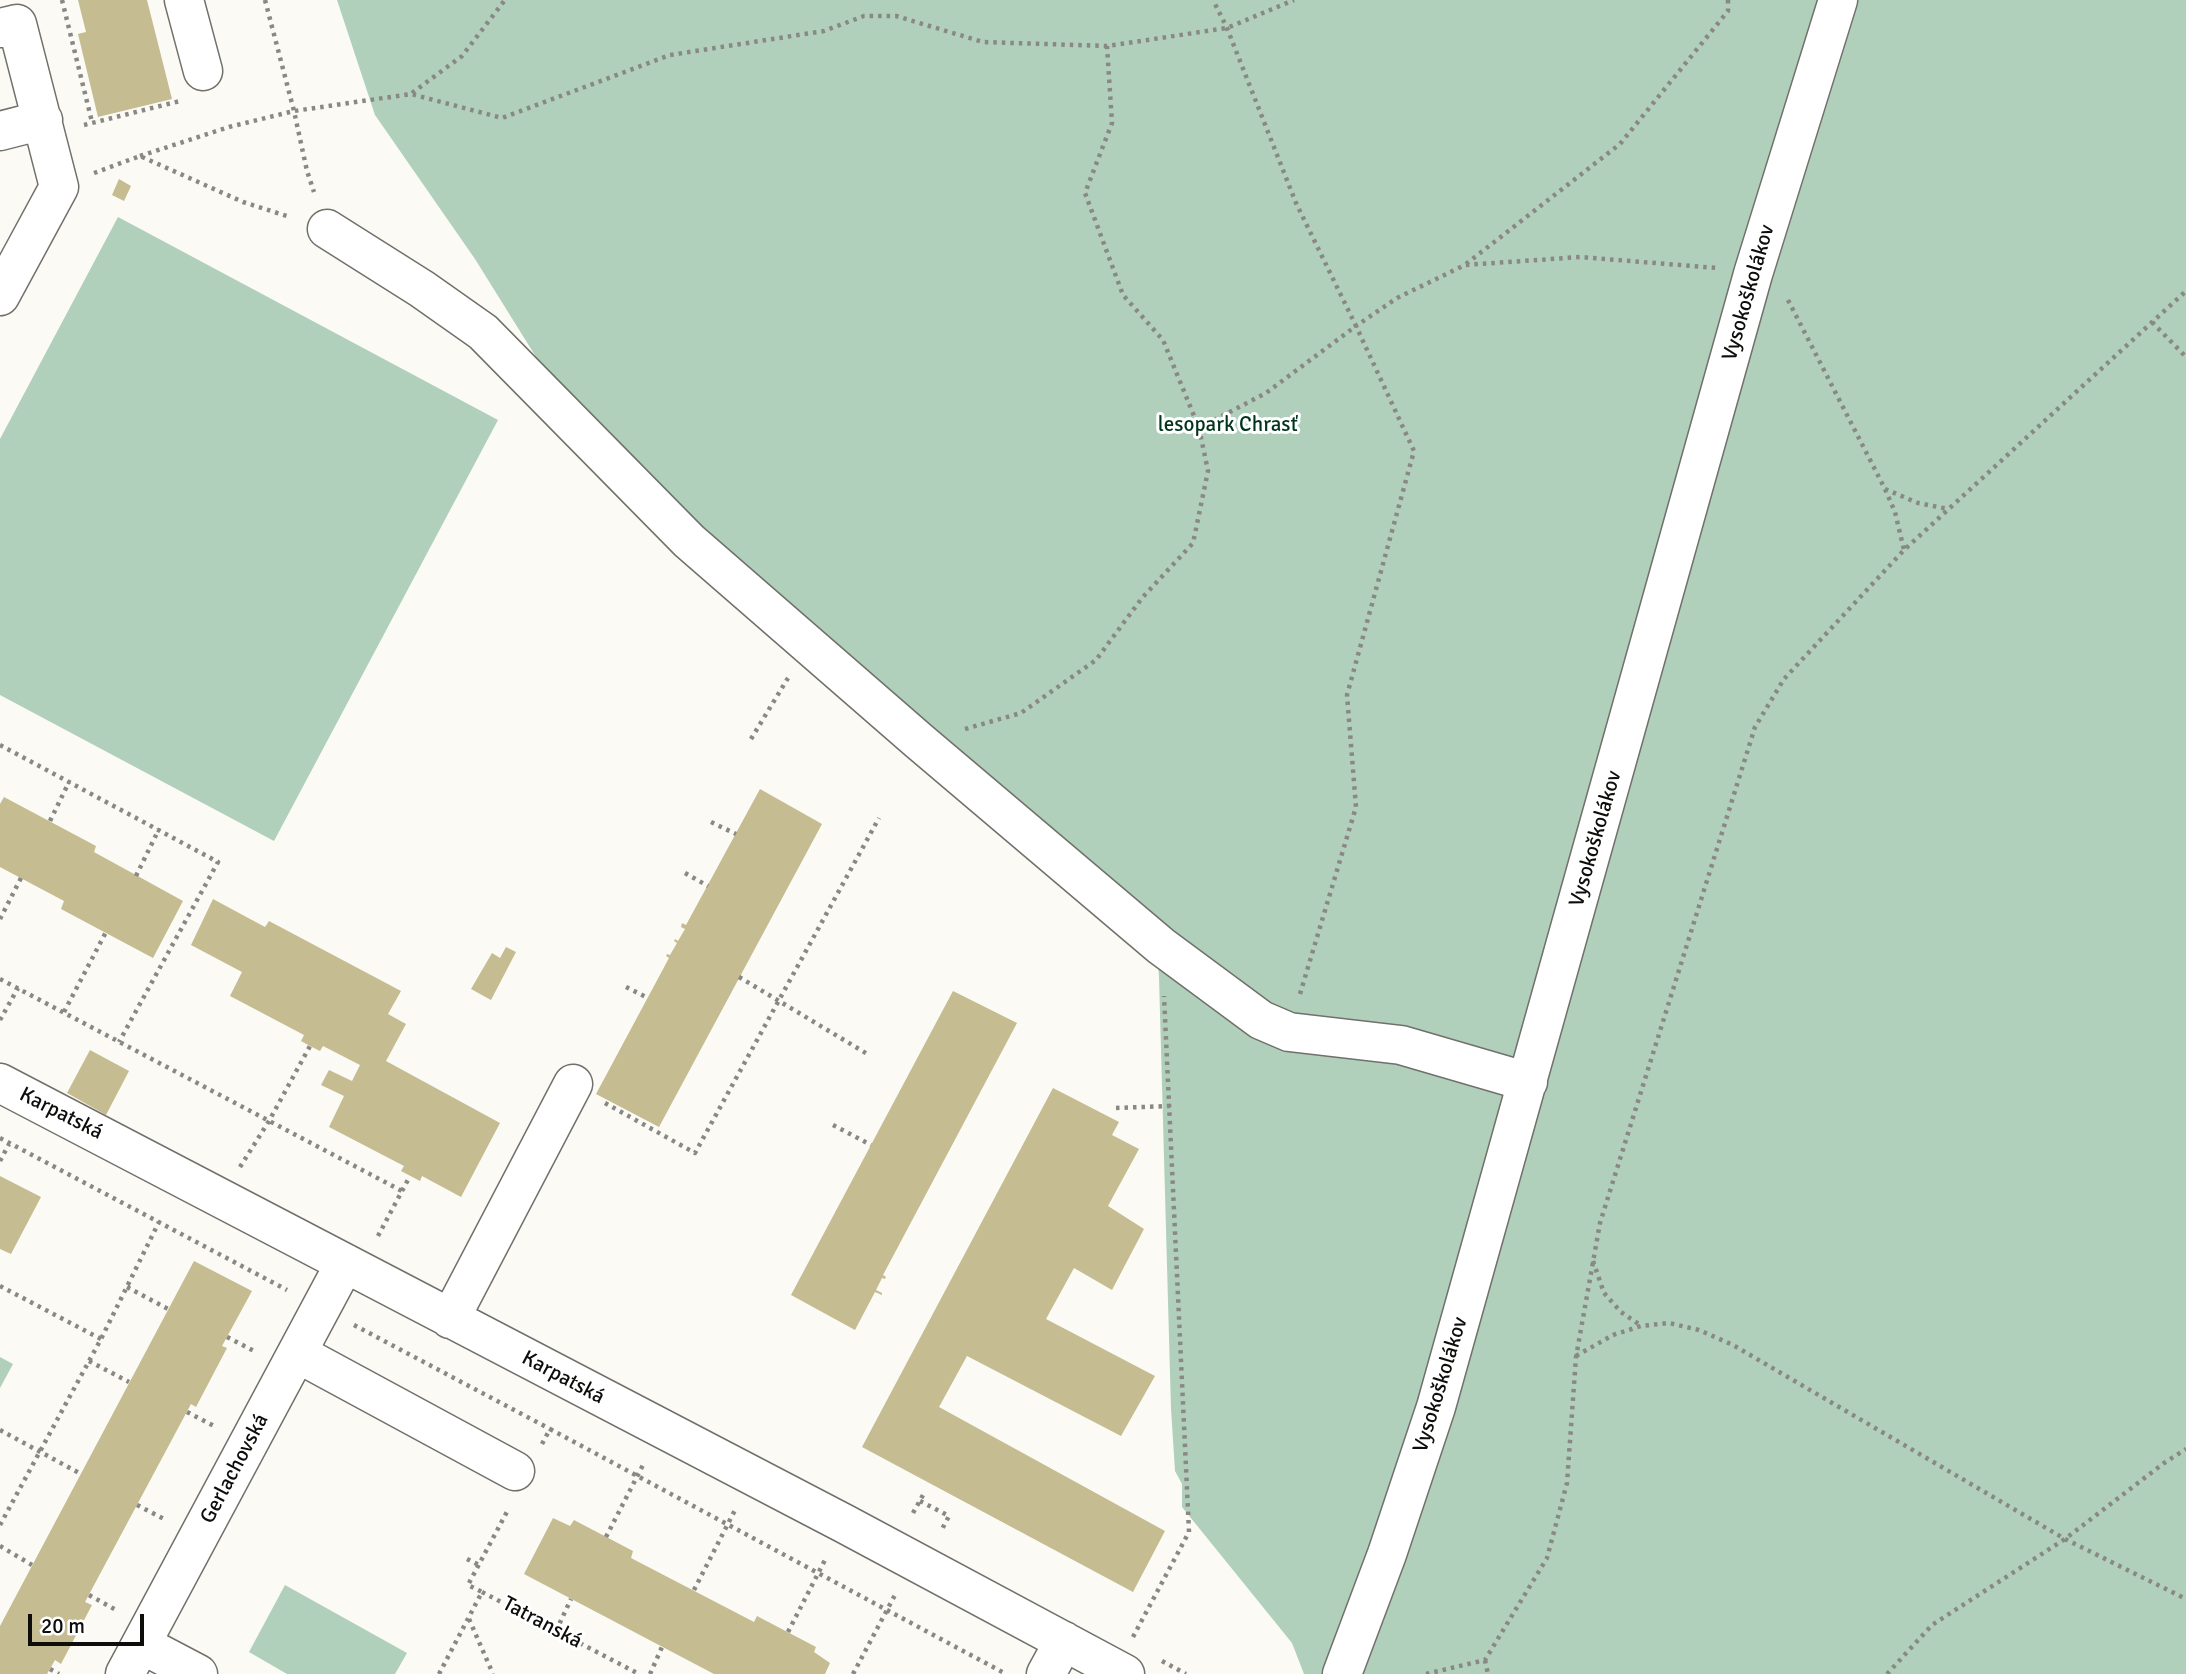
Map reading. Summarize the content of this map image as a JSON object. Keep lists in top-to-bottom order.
{
  "streets": {
    "street": ["Vysokoškolákov", "Karpatská", "Gerlachovská"],
    "path": ["Tatranská"]
  },
  "crossings": [
    ["Karpatská", "Gerlachovská"]
  ],
  "parks": ["lesopark Chrasť"],
  "scale_bar": "20 m"
}
